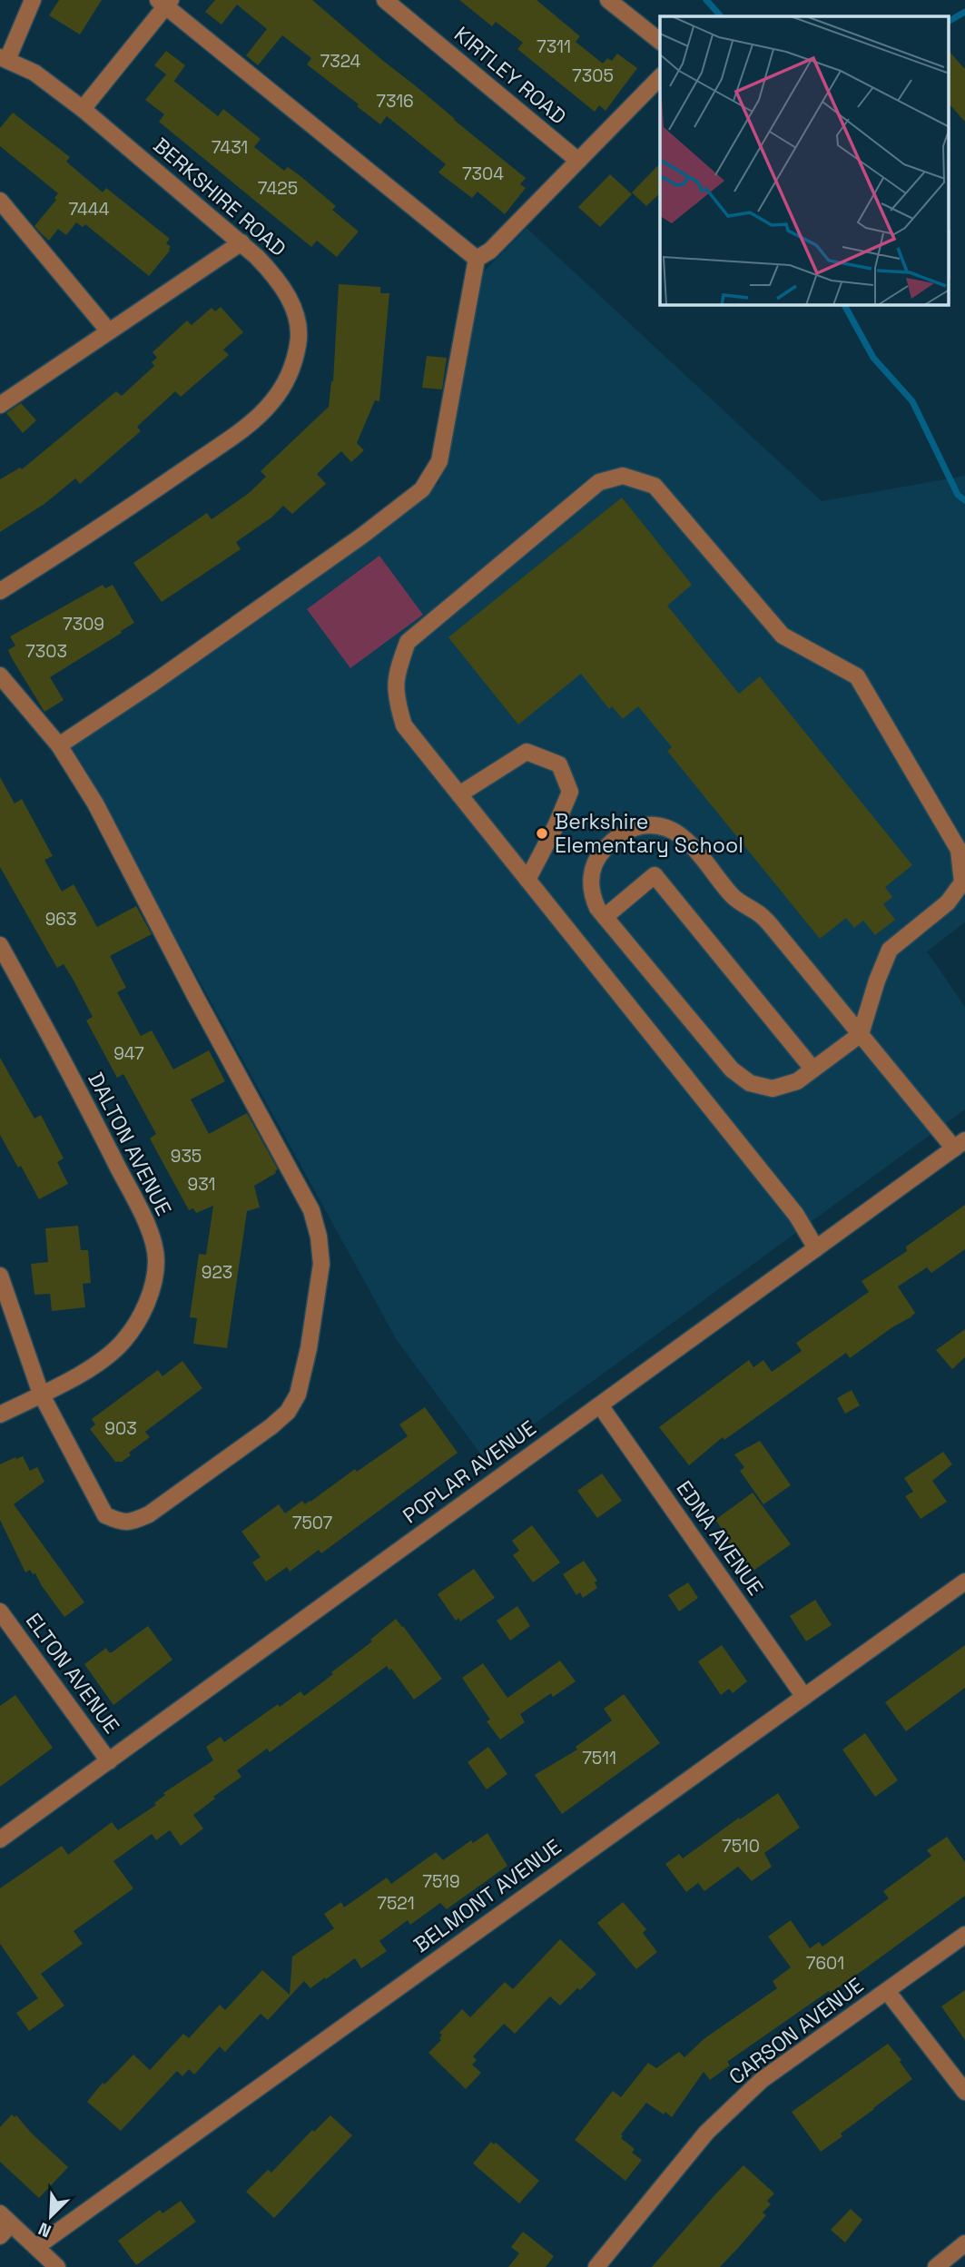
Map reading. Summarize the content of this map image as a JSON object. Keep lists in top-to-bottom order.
{
  "streets": {
    "street": [
      "KIRTLEY ROAD",
      "BERKSHIRE ROAD",
      "DALTON AVENUE",
      "POPLAR AVENUE",
      "EDNA AVENUE",
      "ELTON AVENUE",
      "BELMONT AVENUE",
      "CARSON AVENUE"
    ]
  },
  "crossings": [
    ["POPLAR AVENUE", "EDNA AVENUE"],
    ["POPLAR AVENUE", "ELTON AVENUE"],
    ["EDNA AVENUE", "BELMONT AVENUE"]
  ],
  "places": ["Berkshire Elementary School"],
  "house_numbers": [
    "7311",
    "7324",
    "7305",
    "7316",
    "7431",
    "7304",
    "7425",
    "7444",
    "7309",
    "7303",
    "963",
    "947",
    "935",
    "931",
    "923",
    "903",
    "7507",
    "7511",
    "7510",
    "7519",
    "7521",
    "7601"
  ],
  "north": "bottom left"
}
